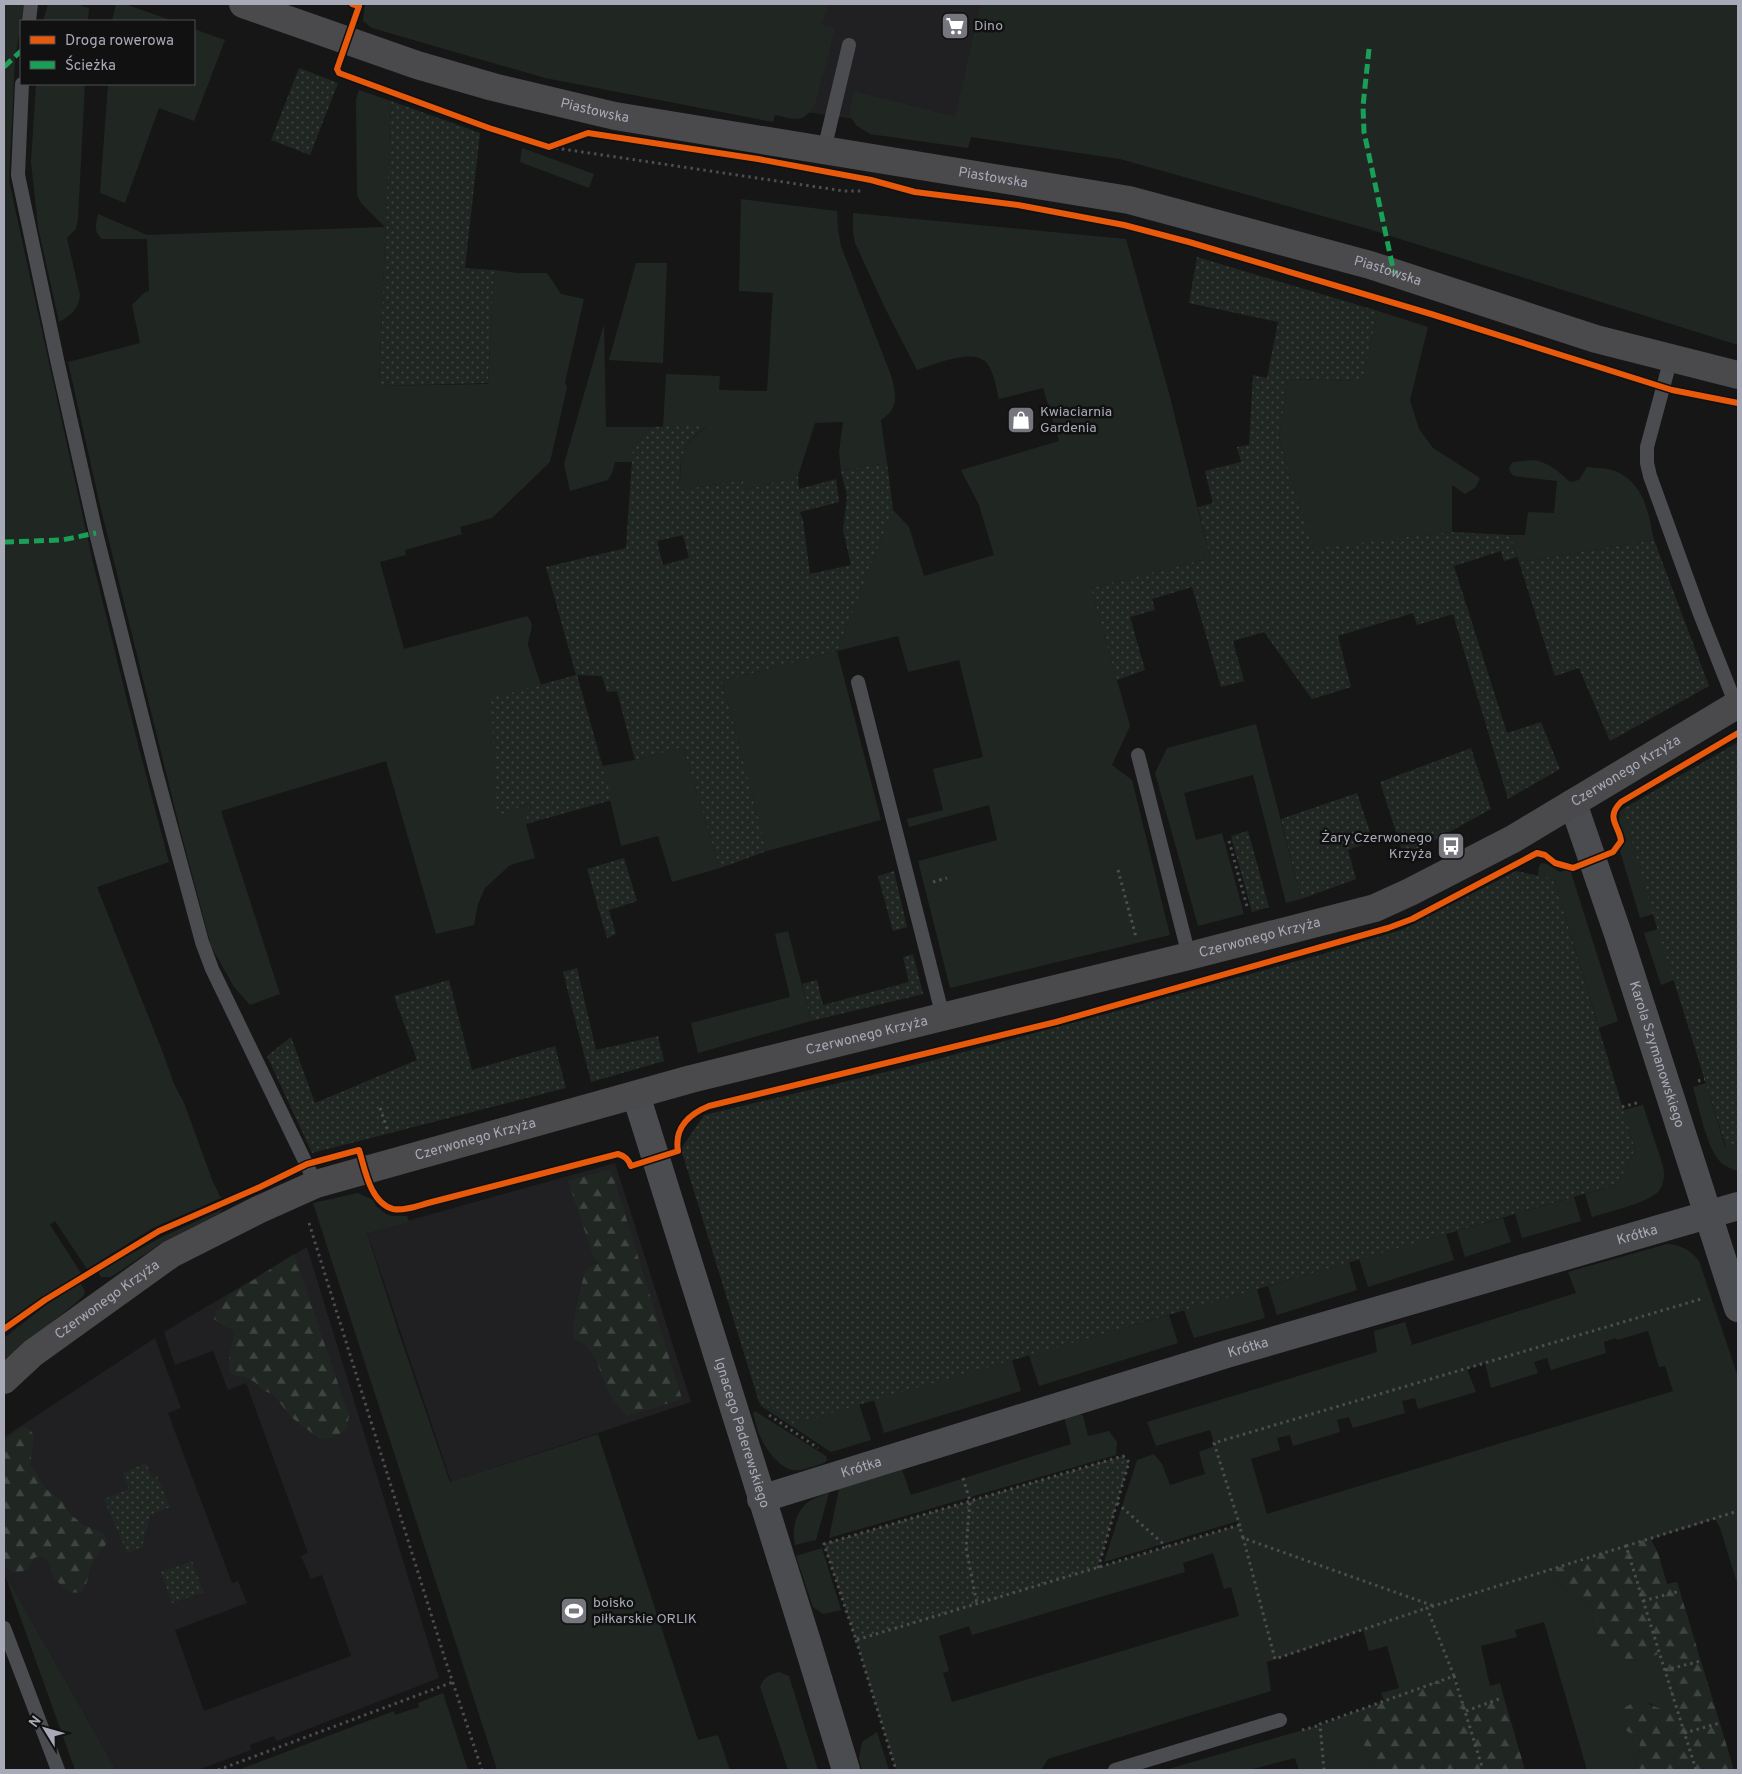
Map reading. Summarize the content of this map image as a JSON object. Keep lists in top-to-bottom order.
{
  "streets": {
    "street": [
      "Piastowska",
      "Czerwonego Krzyża",
      "Karola Szymanowskiego",
      "Krótka",
      "Ignacego Paderewskiego"
    ]
  },
  "crossings": [
    ["Czerwonego Krzyża", "Karola Szymanowskiego"],
    ["Czerwonego Krzyża", "Ignacego Paderewskiego"],
    ["Karola Szymanowskiego", "Krótka"],
    ["Krótka", "Ignacego Paderewskiego"]
  ],
  "places": {
    "supermarket": ["Dino"],
    "shop": ["Kwiaciarnia Gardenia"],
    "bus stop": ["Żary Czerwonego Krzyża"],
    "sports": ["boisko piłkarskie ORLIK"]
  },
  "legend": ["Droga rowerowa", "Ścieżka"],
  "north": "top left"
}
